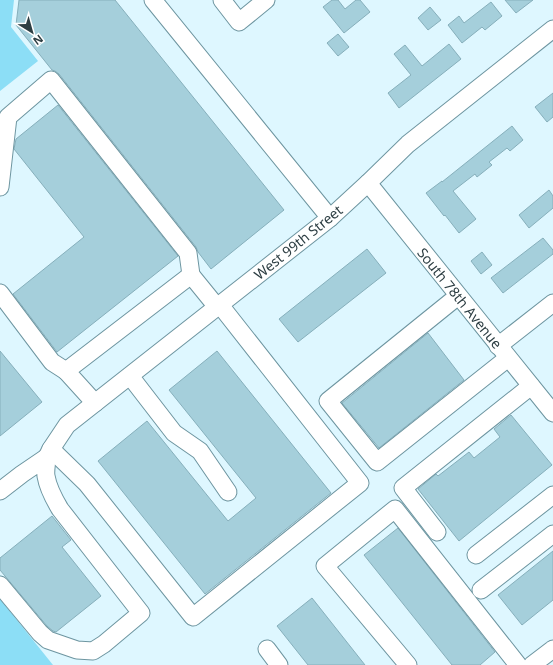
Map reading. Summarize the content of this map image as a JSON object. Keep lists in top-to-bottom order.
{
  "streets": {
    "street": ["West 99th Street", "South 78th Avenue"]
  },
  "crossings": [
    ["West 99th Street", "South 78th Avenue"]
  ],
  "north": "bottom right"
}
